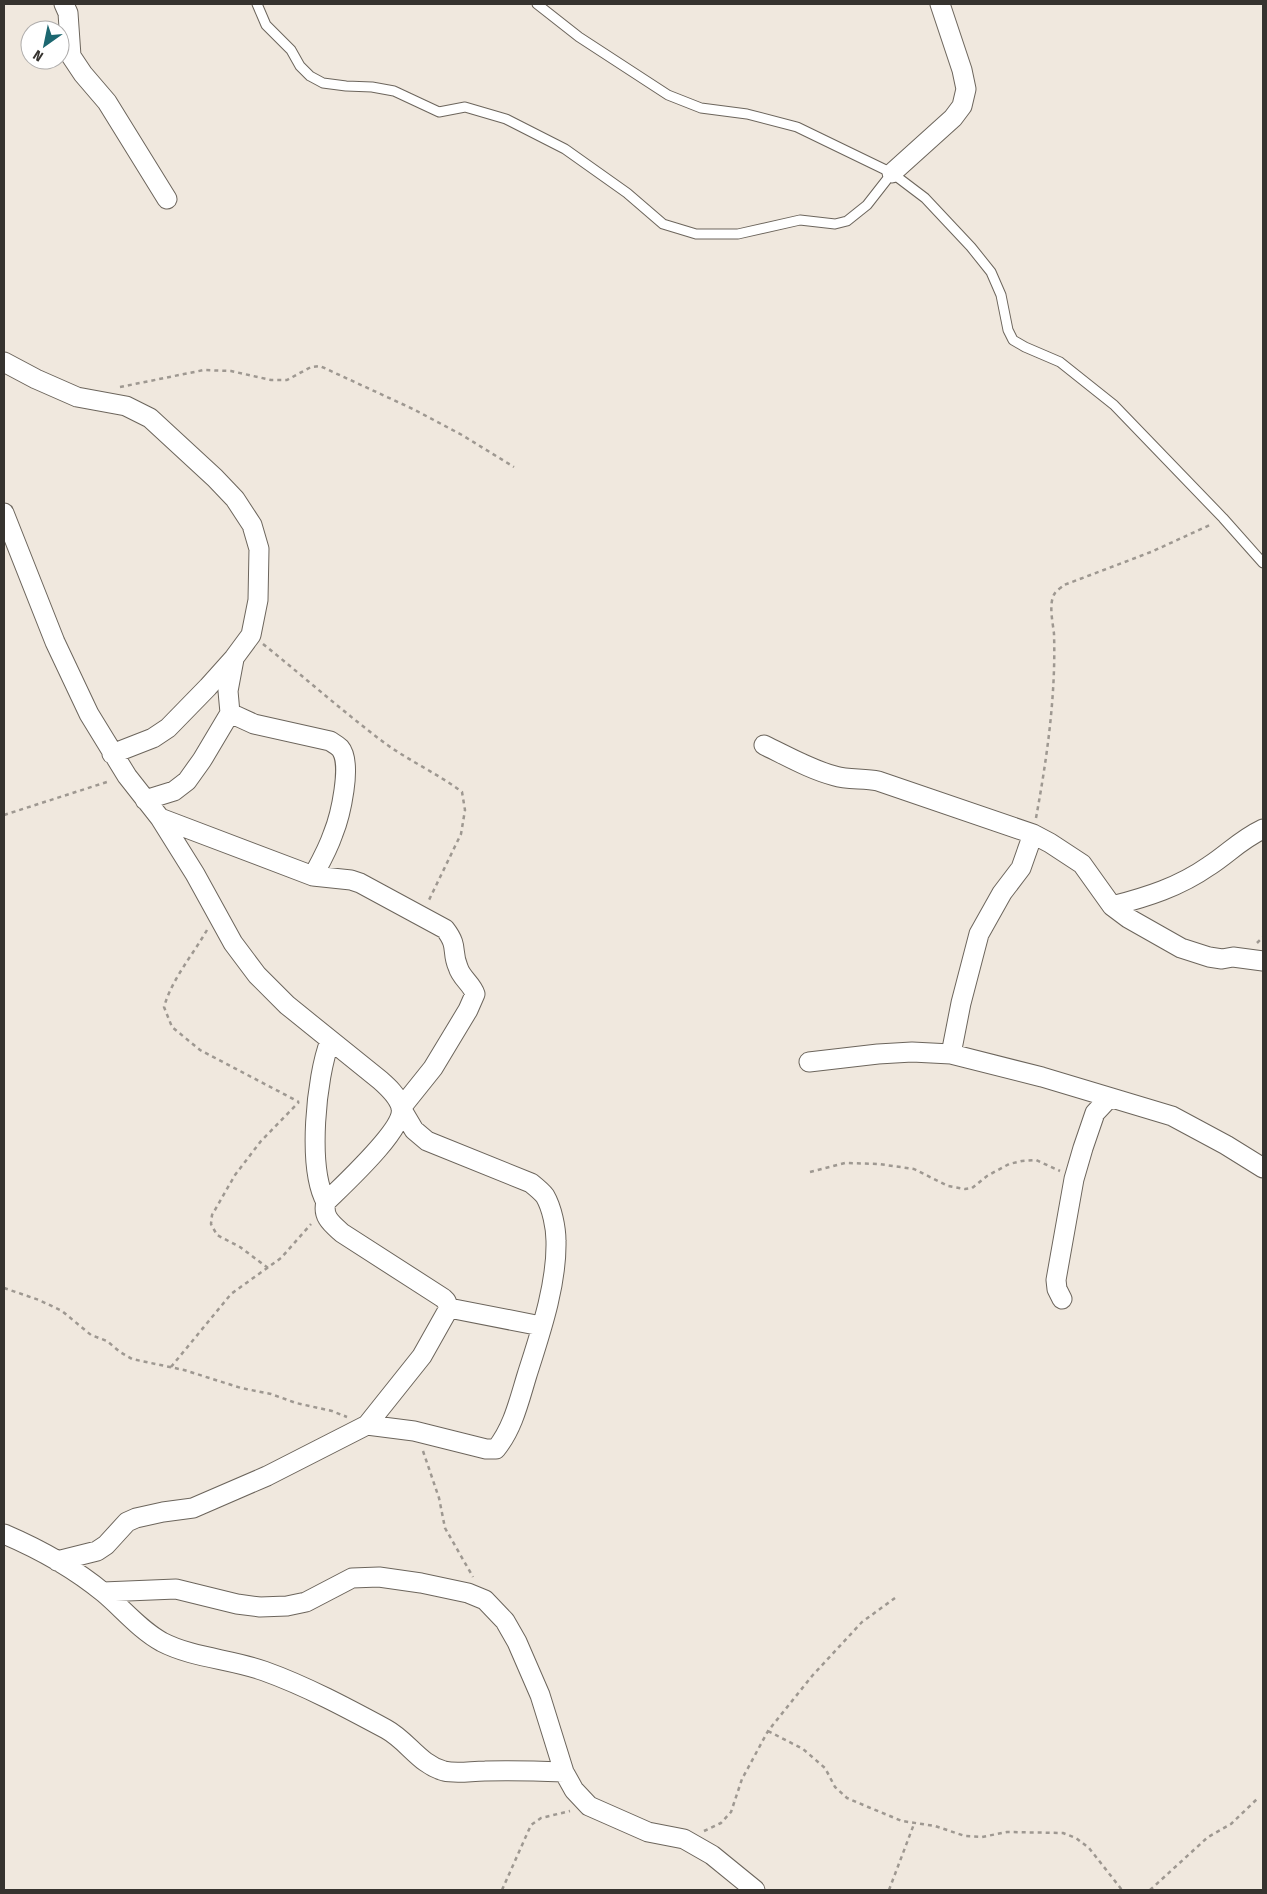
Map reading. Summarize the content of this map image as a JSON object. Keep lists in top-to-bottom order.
{
  "north": "bottom left"
}
